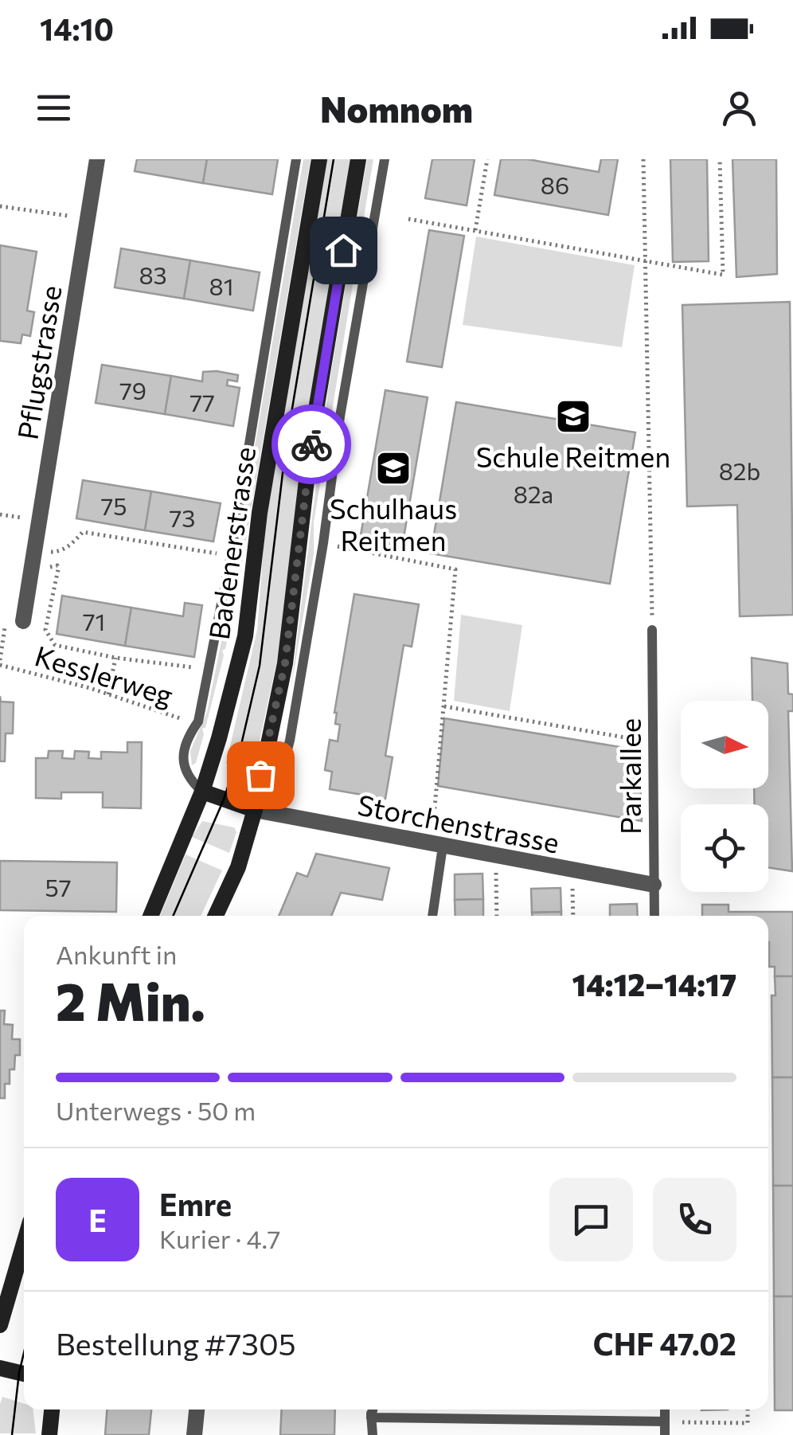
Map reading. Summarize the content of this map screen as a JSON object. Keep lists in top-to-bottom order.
{
  "streets": {
    "main road": ["Badenerstrasse"],
    "street": ["Pflugstrasse", "Storchenstrasse"],
    "lane": ["Parkallee"],
    "path": ["Kesslerweg"]
  },
  "crossings": [
    ["Parkallee", "Storchenstrasse"]
  ],
  "places": {
    "school or university": ["Schule Reitmen", "Schulhaus Reitmen"]
  },
  "house_numbers": [
    "86",
    "83",
    "81",
    "79",
    "77",
    "82b",
    "82a",
    "75",
    "73",
    "71",
    "57"
  ],
  "north": "right",
  "page": {
    "status": "14:10",
    "header": "Nomnom",
    "heading": ["2 Min.", "Ankunft in", "14:12–14:17"],
    "panel": [
      "Emre",
      "Kurier · 4.7",
      "Bestellung #7305",
      "CHF 47.02"
    ],
    "bar": "Unterwegs · 50 m",
    "round": "E"
  }
}
